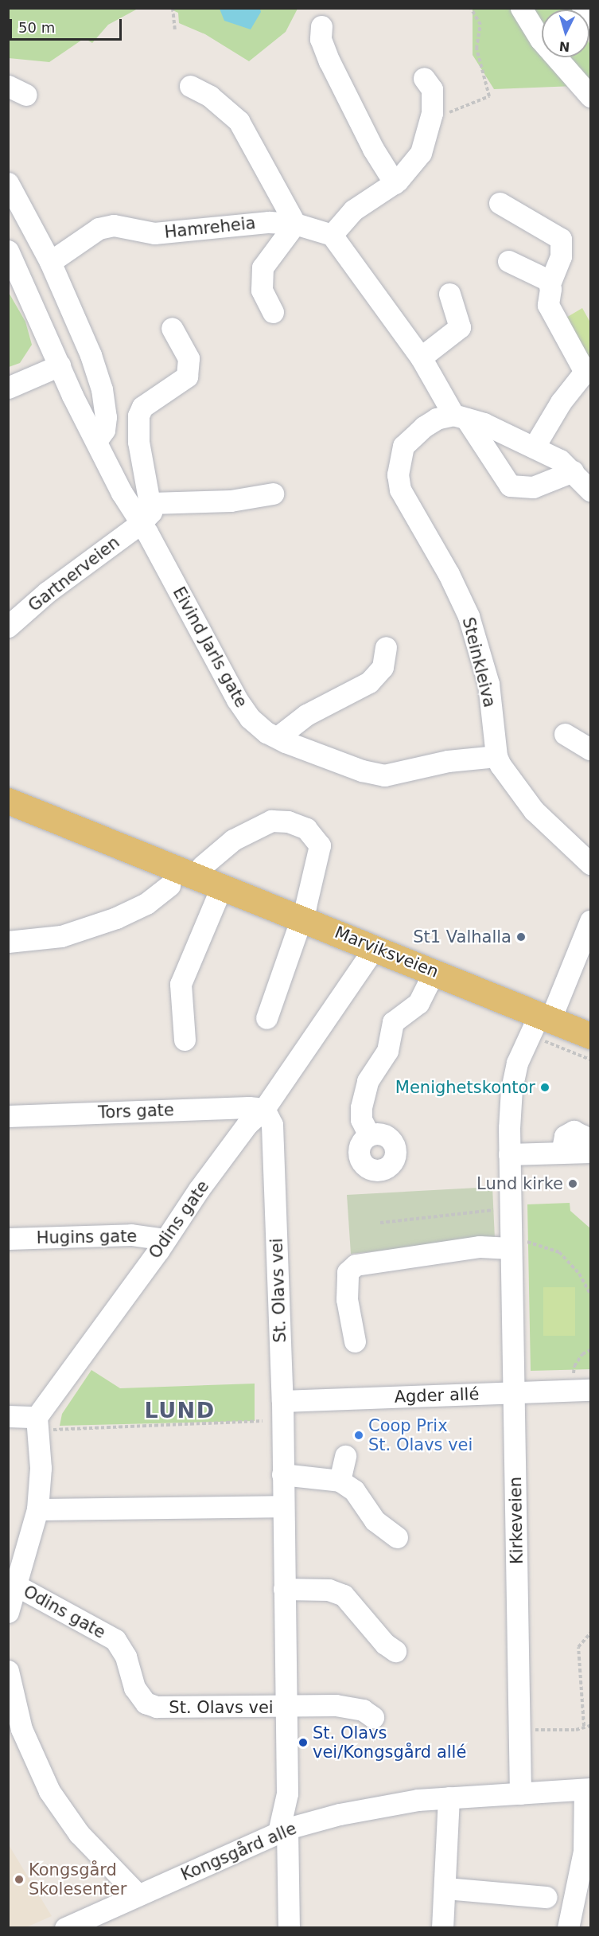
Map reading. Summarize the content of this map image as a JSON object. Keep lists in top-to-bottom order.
{
  "streets": {
    "main road": ["Marviksveien"],
    "street": [
      "Hamreheia",
      "Gartnerveien",
      "Eivind Jarls gate",
      "Steinkleiva",
      "Tors gate",
      "Odins gate",
      "Hugins gate",
      "St. Olavs vei",
      "Agder allé",
      "Kirkeveien",
      "Kongsgård alle"
    ]
  },
  "crossings": [
    ["Gartnerveien", "Eivind Jarls gate"],
    ["Eivind Jarls gate", "Steinkleiva"],
    ["Marviksveien", "Odins gate"],
    ["Marviksveien", "Kirkeveien"],
    ["Tors gate", "Odins gate"],
    ["Tors gate", "St. Olavs vei"],
    ["Odins gate", "Hugins gate"],
    ["Odins gate", "St. Olavs vei"],
    ["St. Olavs vei", "Agder allé"],
    ["St. Olavs vei", "Kongsgård alle"],
    ["Agder allé", "Kirkeveien"],
    ["Kirkeveien", "Kongsgård alle"]
  ],
  "districts": ["LUND"],
  "places": [
    "St1 Valhalla",
    "Menighetskontor",
    "Lund kirke",
    "Coop Prix St. Olavs vei",
    "St. Olavs vei/Kongsgård allé",
    "Kongsgård Skolesenter"
  ],
  "scale_bar": "50 m",
  "north": "bottom"
}
